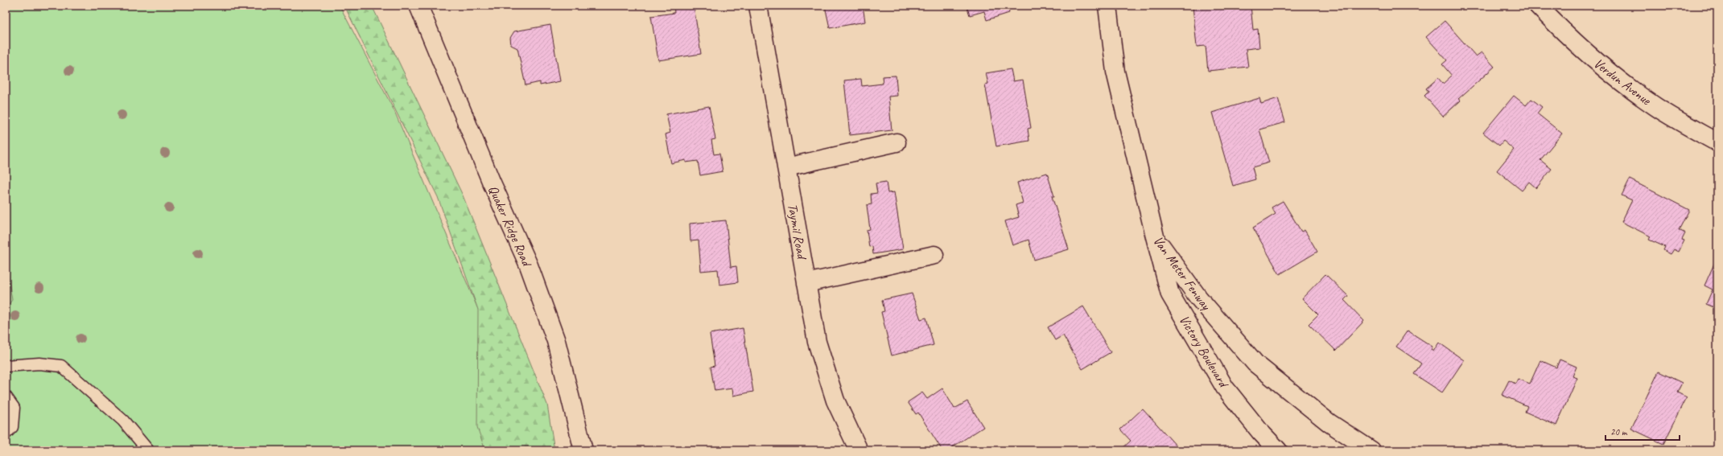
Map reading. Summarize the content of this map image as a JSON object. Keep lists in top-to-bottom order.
{
  "streets": {
    "street": [
      "Verdun Avenue",
      "Quaker Ridge Road",
      "Taymil Road",
      "Van Meter Fenway",
      "Victory Boulevard"
    ]
  },
  "crossings": [
    ["Van Meter Fenway", "Victory Boulevard"]
  ],
  "scale_bar": "20 m"
}
